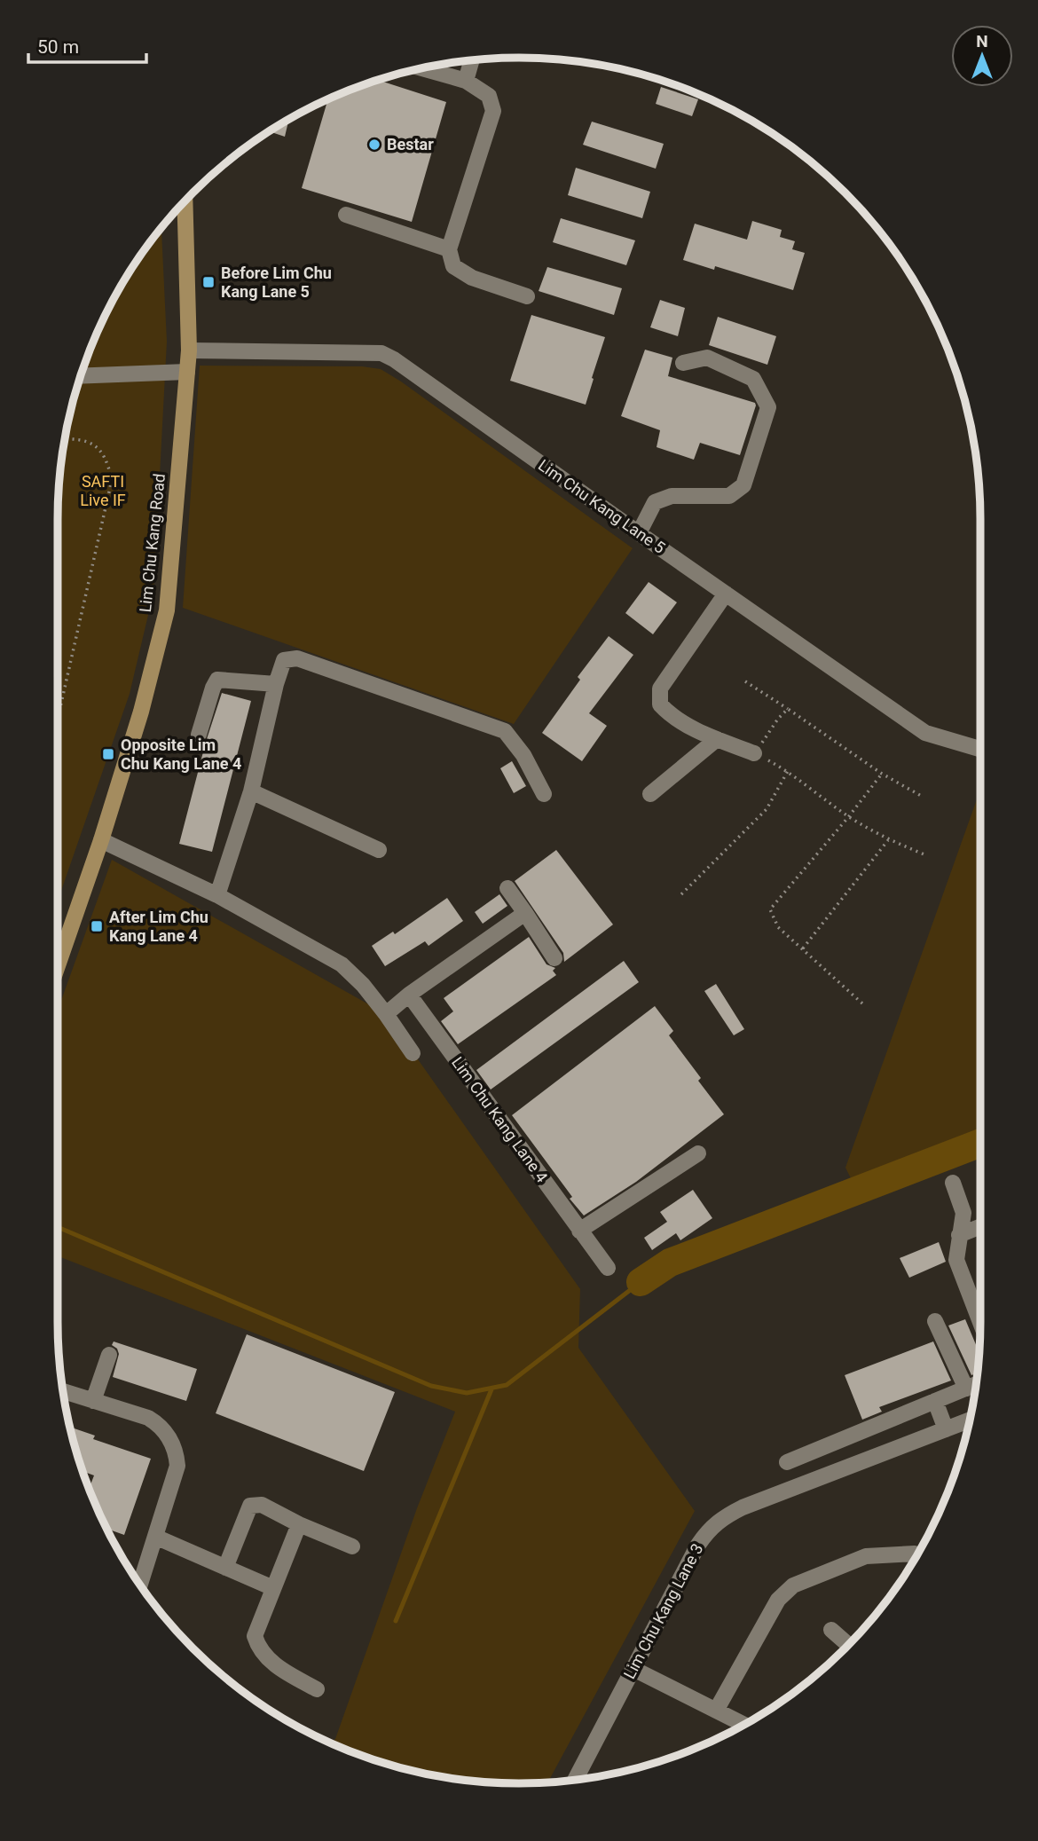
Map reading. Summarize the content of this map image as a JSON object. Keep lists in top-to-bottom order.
{
  "streets": {
    "main road": ["Lim Chu Kang Road"],
    "street": ["Lim Chu Kang Lane 5", "Lim Chu Kang Lane 4", "Lim Chu Kang Lane 3"]
  },
  "crossings": [
    ["Lim Chu Kang Lane 5", "Lim Chu Kang Road"]
  ],
  "parks": ["SAFTI Live IF"],
  "places": {
    "other": ["Bestar"],
    "transit": ["Before Lim Chu Kang Lane 5", "Opposite Lim Chu Kang Lane 4", "After Lim Chu Kang Lane 4"]
  },
  "scale_bar": "50 m",
  "north": "top"
}
